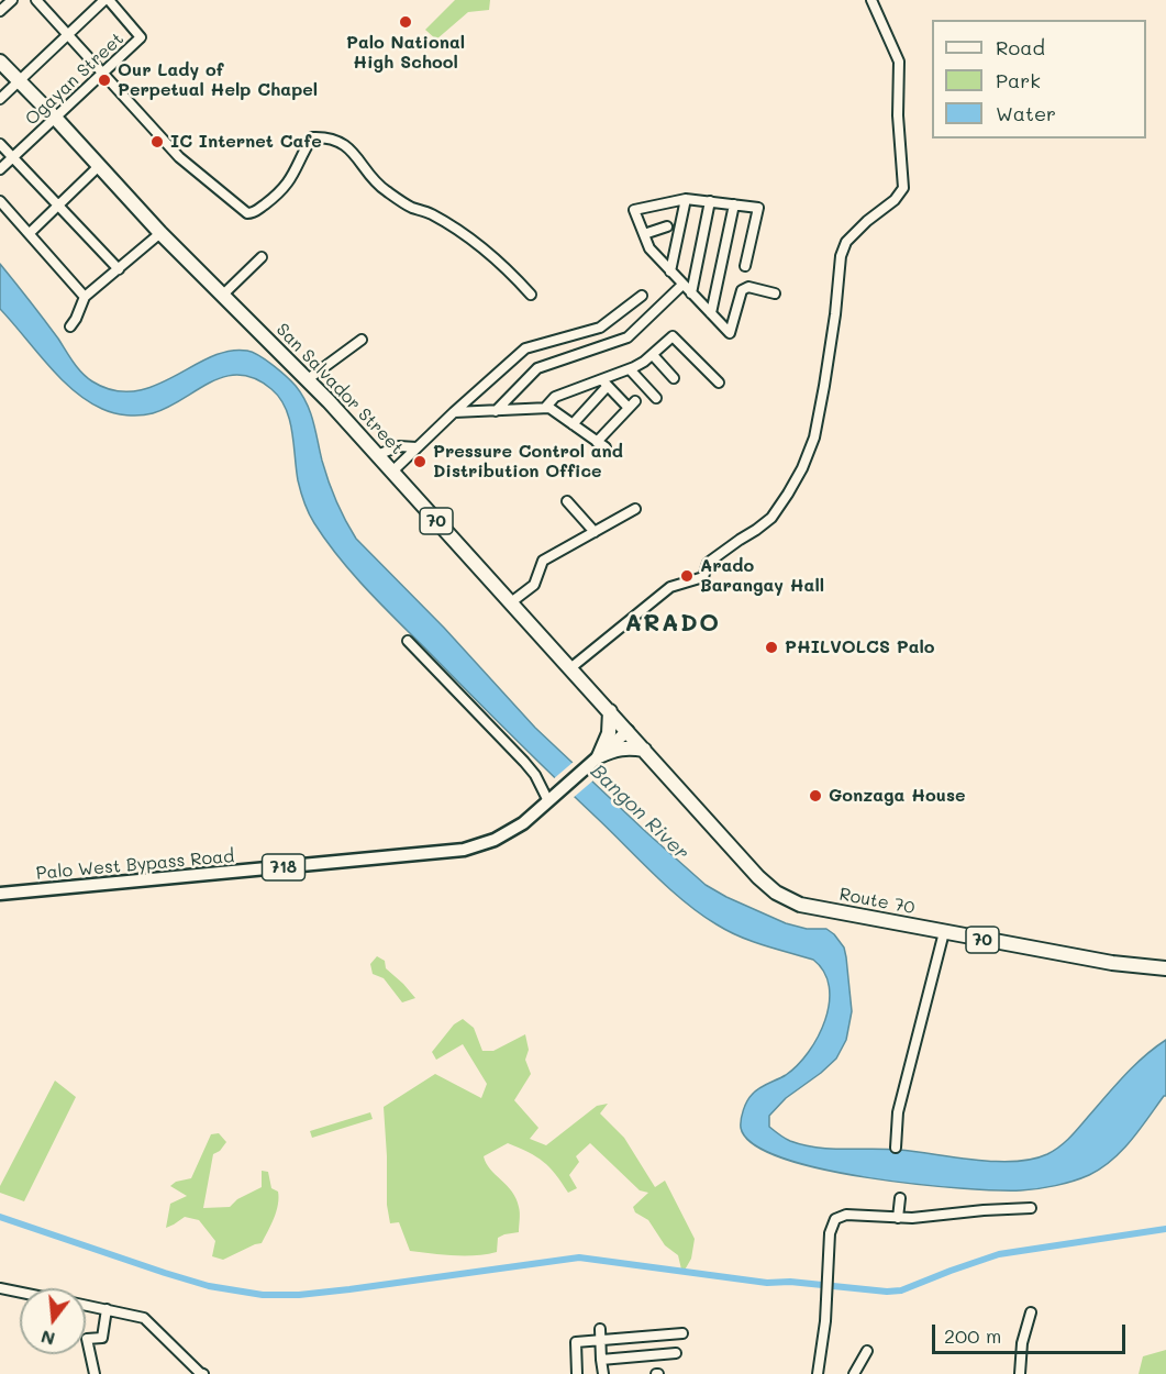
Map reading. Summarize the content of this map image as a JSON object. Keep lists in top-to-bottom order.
{
  "streets": {
    "highway": ["San Salvador Street", "70", "Route 70"],
    "main road": ["Palo West Bypass Road", "718"],
    "street": ["Ogayan Street"]
  },
  "crossings": [
    ["Ogayan Street", "San Salvador Street"],
    ["San Salvador Street", "Palo West Bypass Road"],
    ["San Salvador Street", "Route 70"]
  ],
  "districts": ["ARADO"],
  "water": ["Bangon River"],
  "places": [
    "Palo National High School",
    "Our Lady of Perpetual Help Chapel",
    "IC Internet Cafe",
    "Pressure Control and Distribution Office",
    "Arado Barangay Hall",
    "PHILVOLCS Palo",
    "Gonzaga House"
  ],
  "legend": ["Road", "Park", "Water"],
  "scale_bar": "200 m",
  "north": "bottom"
}
